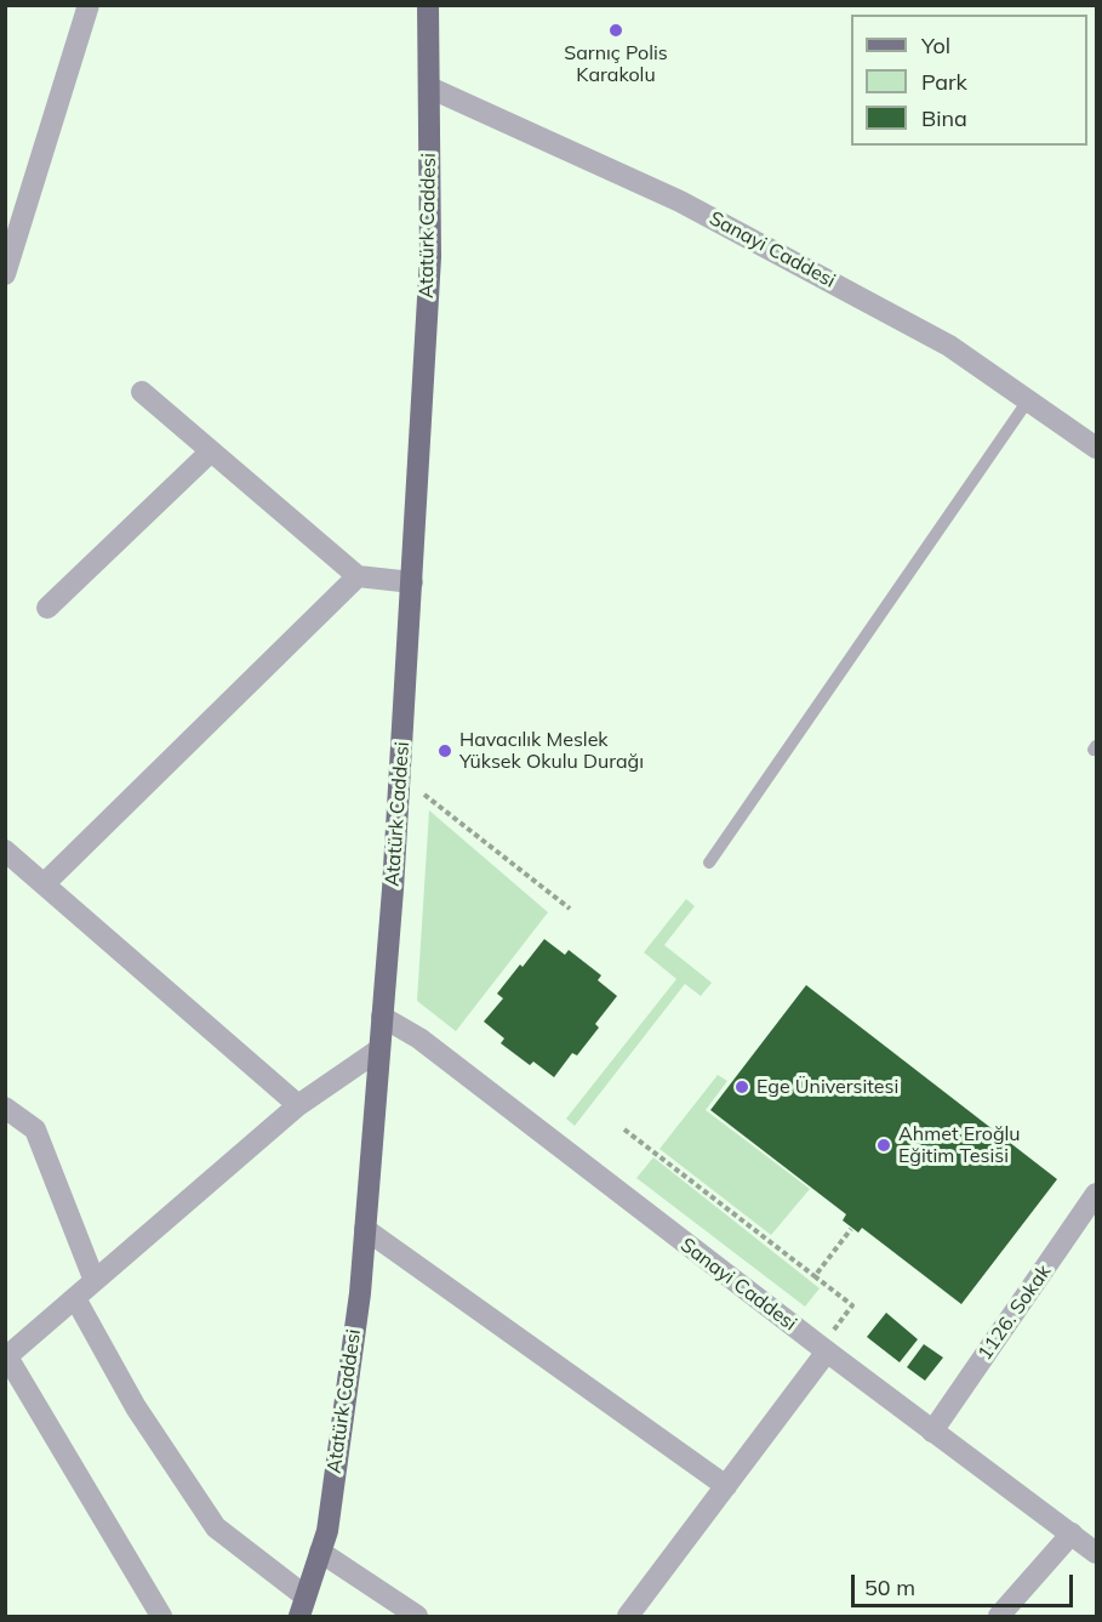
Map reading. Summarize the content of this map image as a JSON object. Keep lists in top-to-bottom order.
{
  "streets": {
    "main road": ["Atatürk Caddesi"],
    "street": ["Sanayi Caddesi", "1126. Sokak"]
  },
  "crossings": [
    ["Atatürk Caddesi", "Sanayi Caddesi"],
    ["Sanayi Caddesi", "1126. Sokak"]
  ],
  "places": [
    "Sarnıç Polis Karakolu",
    "Havacılık Meslek Yüksek Okulu Durağı",
    "Ege Üniversitesi",
    "Ahmet Eroğlu Eğitim Tesisi"
  ],
  "legend": ["Yol", "Park", "Bina"],
  "scale_bar": "50 m"
}
